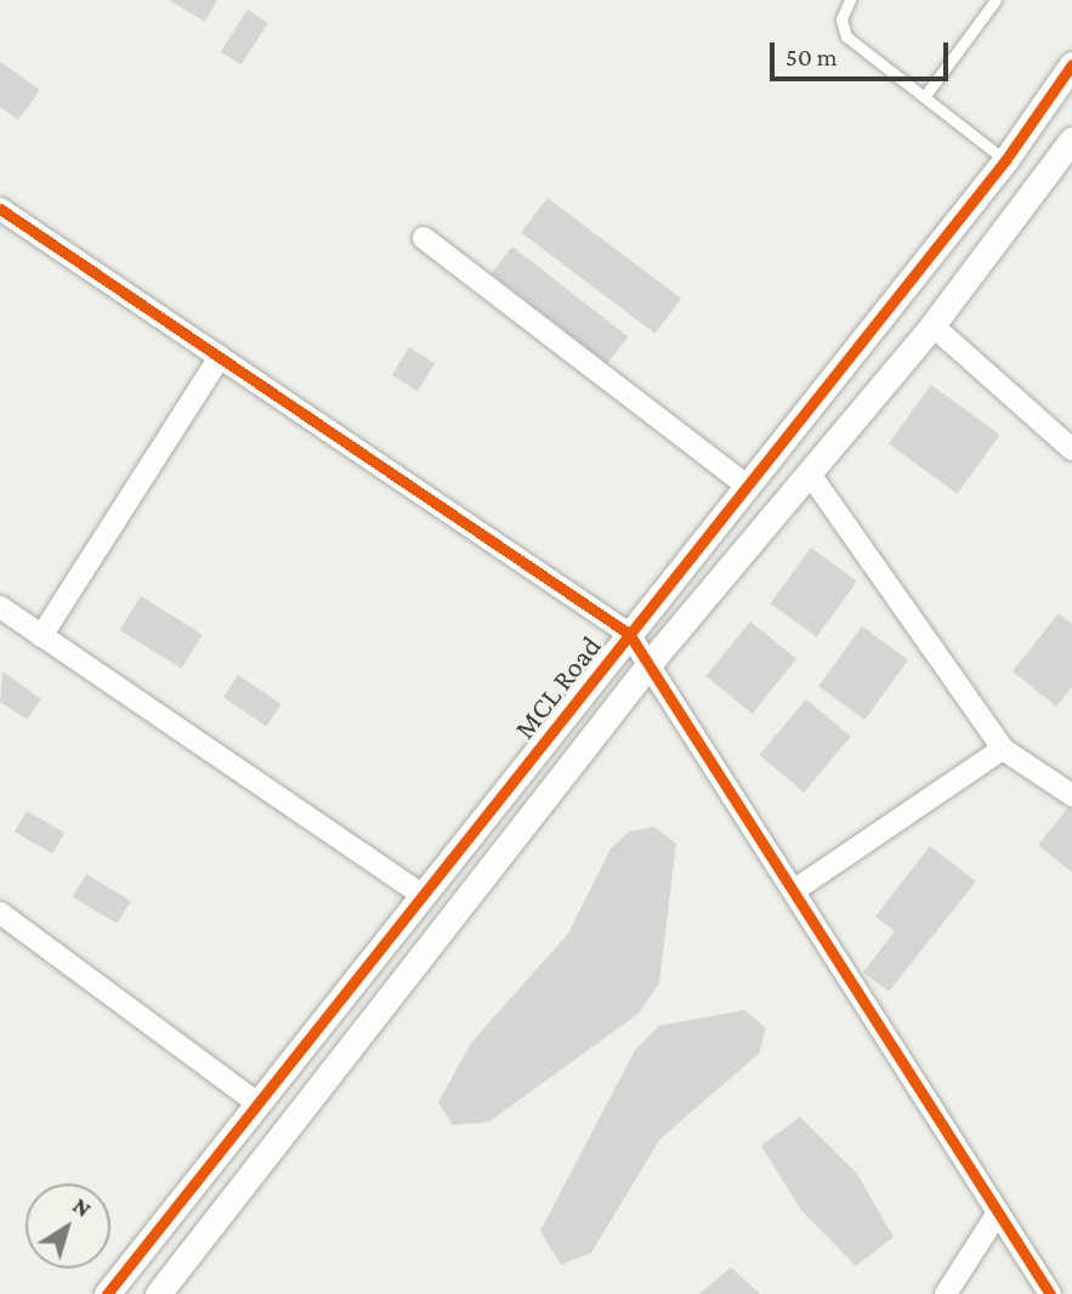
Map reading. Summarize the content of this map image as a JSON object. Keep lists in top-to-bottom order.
{
  "streets": {
    "street": ["MCL Road"]
  },
  "scale_bar": "50 m",
  "north": "top right"
}
